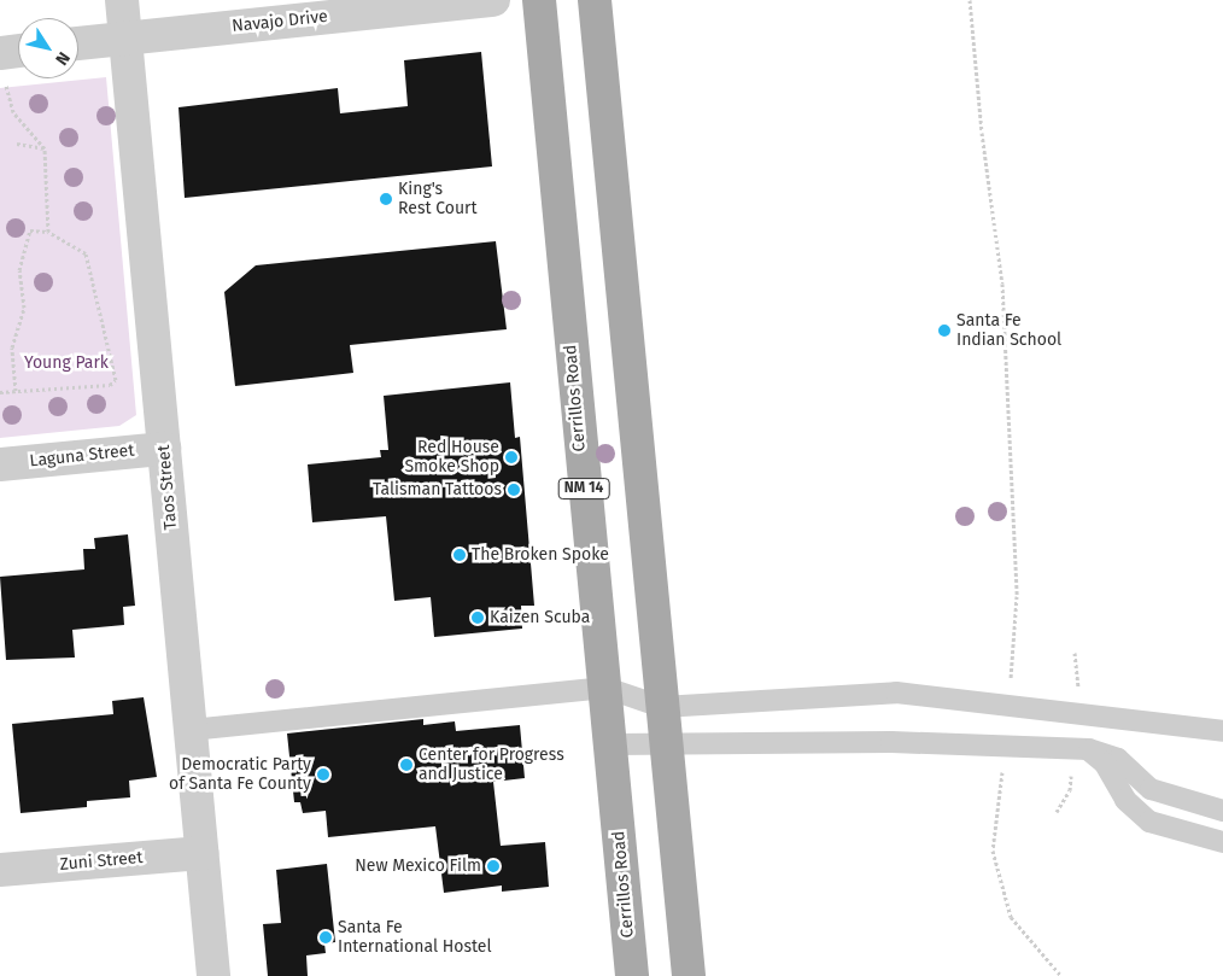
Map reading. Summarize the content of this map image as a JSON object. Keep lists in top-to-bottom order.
{
  "streets": {
    "main road": ["Cerrillos Road", "NM 14"],
    "street": [
      "Navajo Drive",
      "Laguna Street",
      "Taos Street",
      "Zuni Street"
    ]
  },
  "crossings": [
    ["Navajo Drive", "Taos Street"],
    ["Laguna Street", "Taos Street"],
    ["Taos Street", "Zuni Street"]
  ],
  "parks": ["Young Park"],
  "places": [
    "King's Rest Court",
    "Santa Fe Indian School",
    "Red House Smoke Shop",
    "Talisman Tattoos",
    "The Broken Spoke",
    "Kaizen Scuba",
    "Center for Progress and Justice",
    "Democratic Party of Santa Fe County",
    "New Mexico Film",
    "Santa Fe International Hostel"
  ],
  "north": "bottom right"
}
